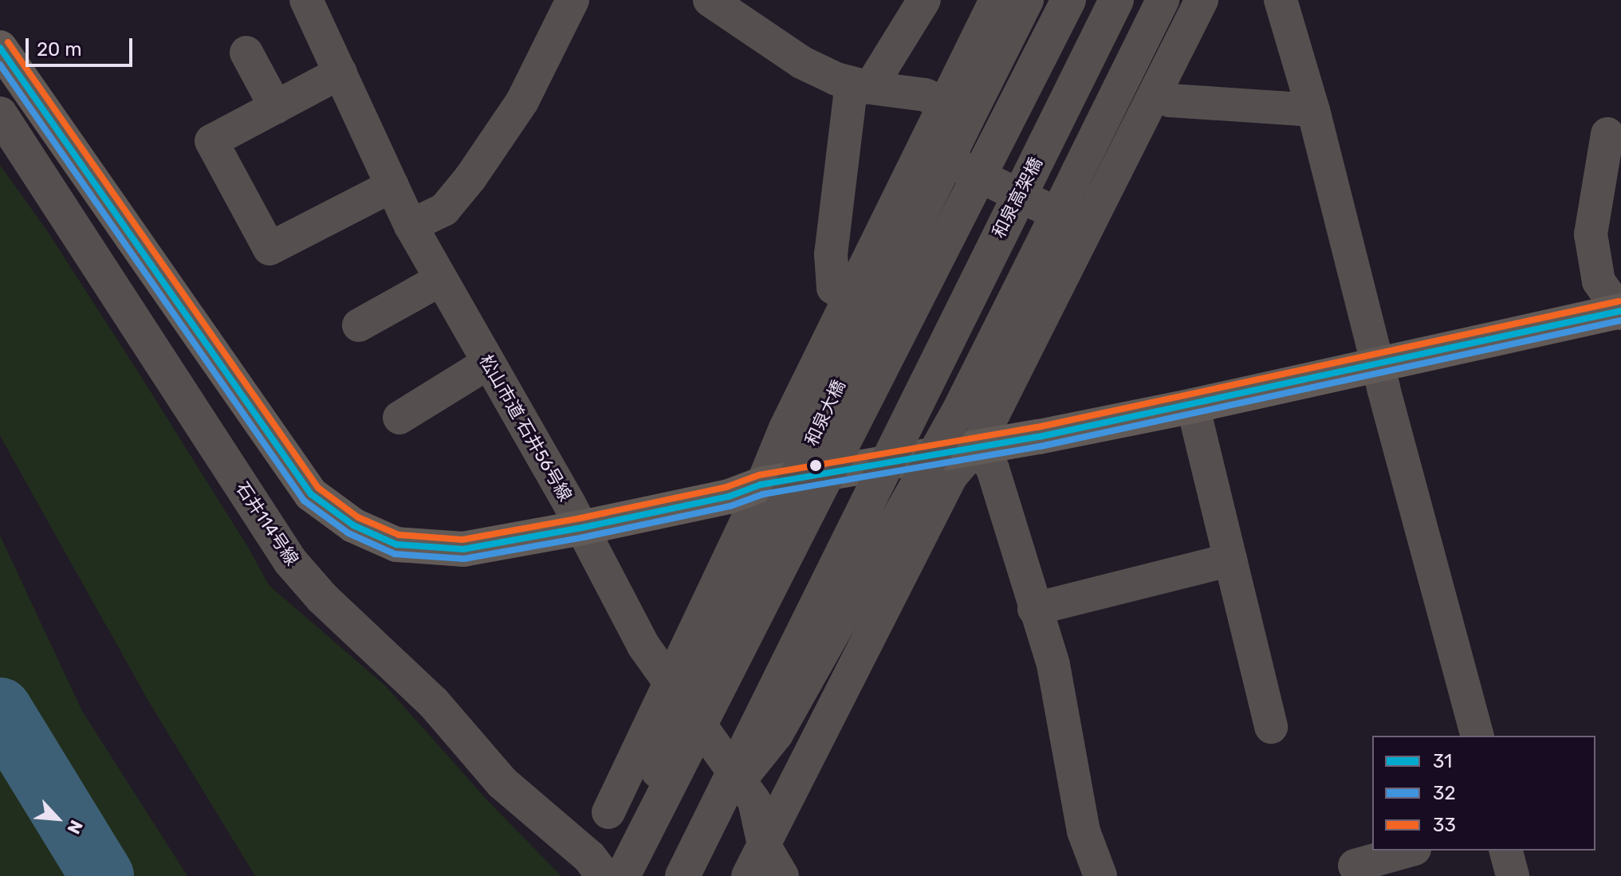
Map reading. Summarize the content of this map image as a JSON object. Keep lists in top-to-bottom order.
{
  "streets": {
    "street": [
      "和泉高架橋",
      "和泉大橋",
      "松山市道 石井56号線",
      "石井114号線"
    ]
  },
  "lines": ["transit line 33", "transit line 31", "transit line 32"],
  "legend": ["31", "32", "33"],
  "scale_bar": "20 m",
  "north": "bottom right"
}
